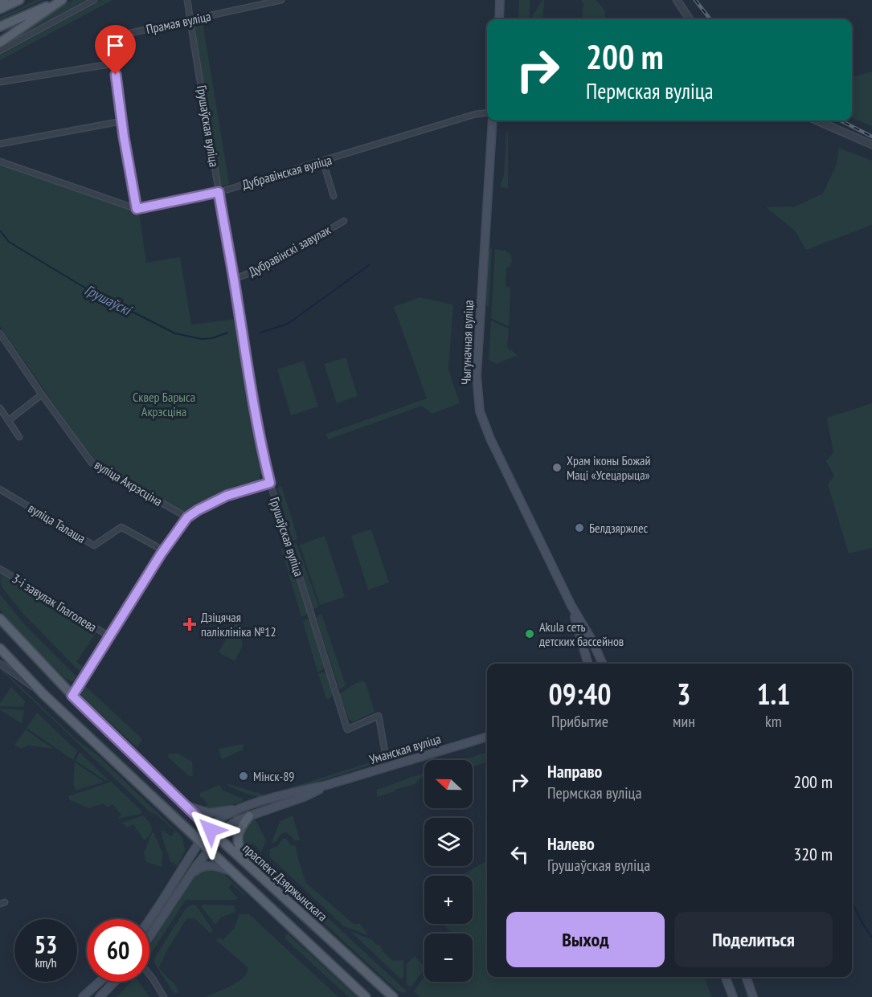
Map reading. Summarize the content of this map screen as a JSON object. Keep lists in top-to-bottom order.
{
  "streets": {
    "main road": ["Чыгуначная вуліца", "Уманская вуліца", "праспект Дзяржынскага"],
    "street": [
      "Прамая вуліца",
      "Грушаўская вуліца",
      "Дубравінская вуліца",
      "Дубравінскі завулак",
      "вуліца Акрэсціна",
      "вуліца Талаша",
      "3-і завулак Глаголева"
    ]
  },
  "crossings": [
    ["Прамая вуліца", "Грушаўская вуліца"],
    ["Грушаўская вуліца", "Дубравінская вуліца"],
    ["Грушаўская вуліца", "Дубравінскі завулак"],
    ["Грушаўская вуліца", "Уманская вуліца"],
    ["Уманская вуліца", "праспект Дзяржынскага"]
  ],
  "water": ["Грушаўскі"],
  "parks": ["Сквер Барыса Акрэсціна"],
  "places": {
    "other": [
      "Храм іконы Божай Маці «Усецарыца»",
      "Белдзяржлес",
      "Akula сеть детских бассейнов",
      "Мінск-89"
    ],
    "health": ["Дзіцячая паліклініка №12"]
  },
  "north": "left",
  "page": {
    "turn": ["200 m", "Пермская вуліца"],
    "eta": [
      "09:40",
      "Прибытие",
      "3",
      "мин",
      "1.1",
      "km"
    ],
    "list": [
      {
        "name": "Направо",
        "note": "Пермская вуліца",
        "value": "200 m"
      },
      {
        "name": "Налево",
        "note": "Грушаўская вуліца",
        "value": "320 m"
      }
    ],
    "map_buttons": ["+", "−"],
    "buttons": ["Выход", "Поделиться"],
    "speed": "53 km/h",
    "limit": "60"
  }
}
